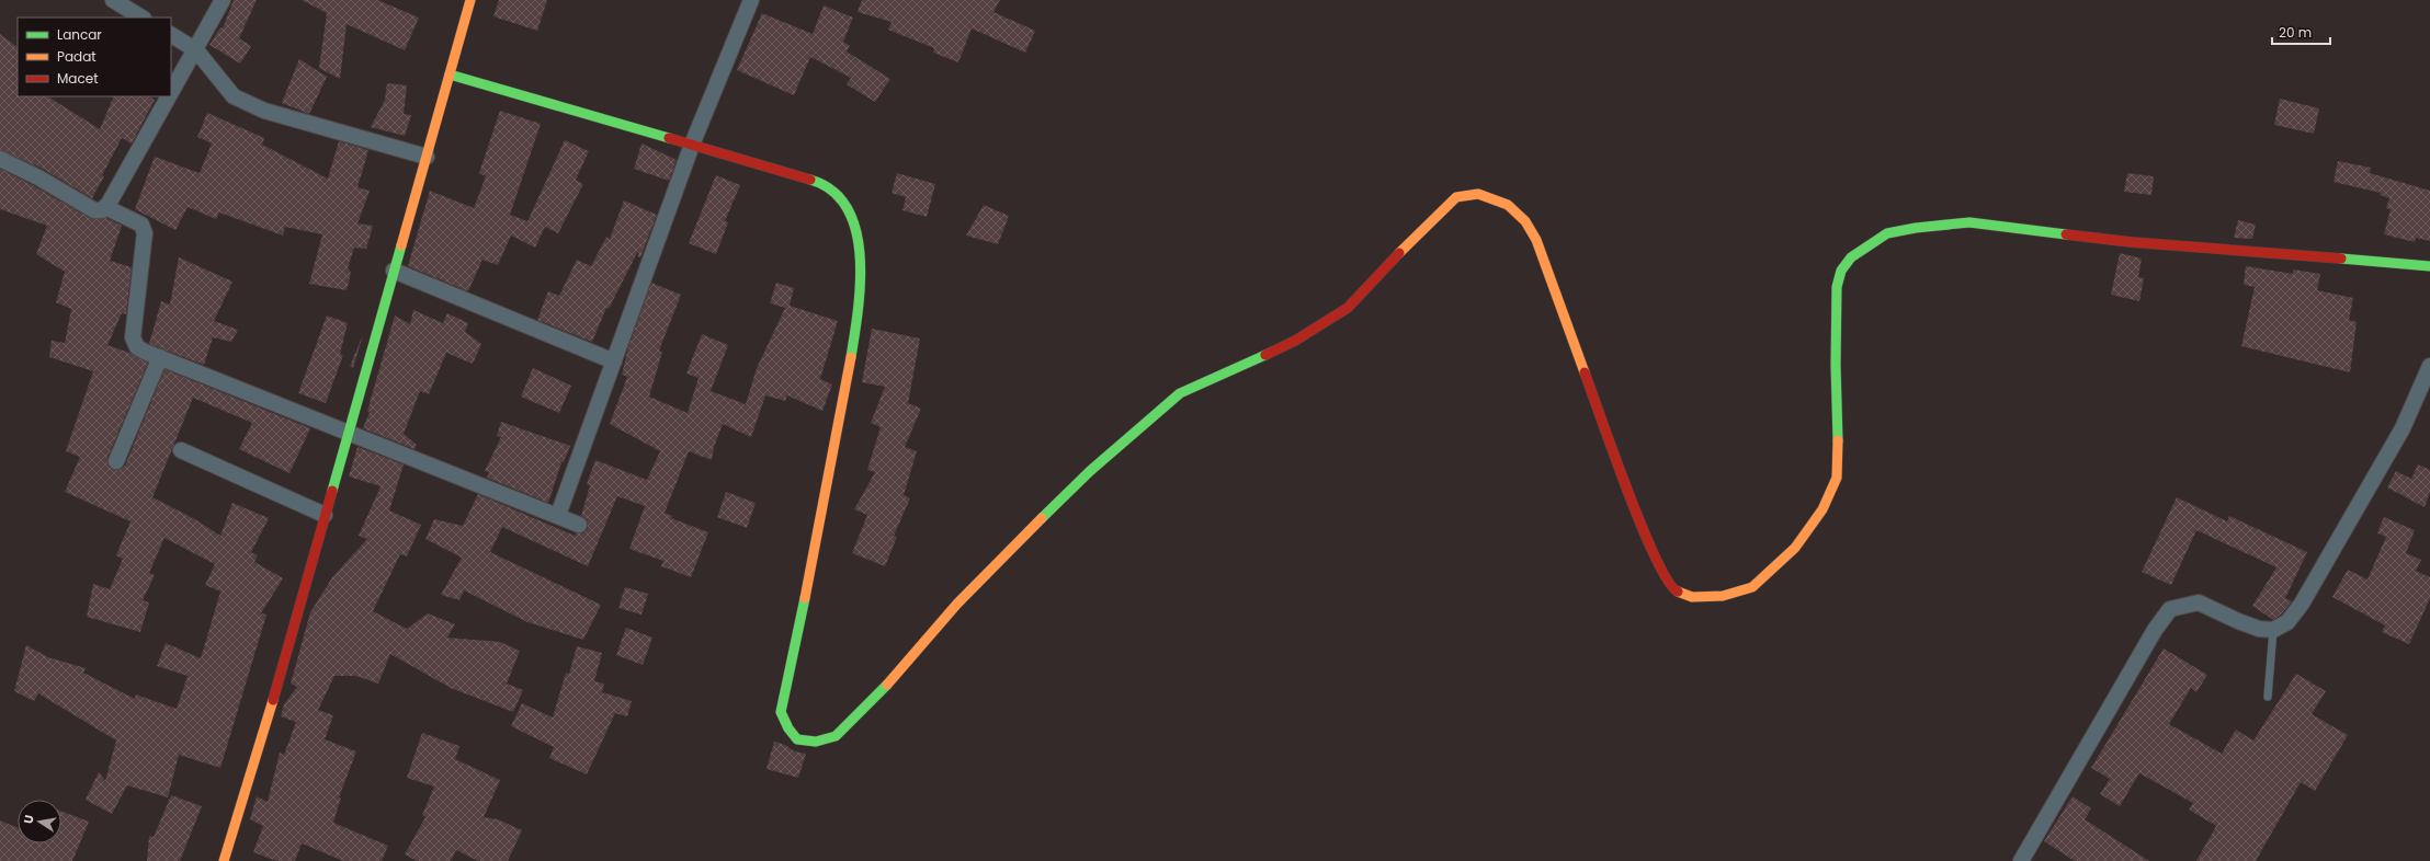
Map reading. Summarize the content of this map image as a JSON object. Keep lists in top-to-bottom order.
{
  "legend": ["Lancar", "Padat", "Macet"],
  "scale_bar": "20 m",
  "north": "left"
}
